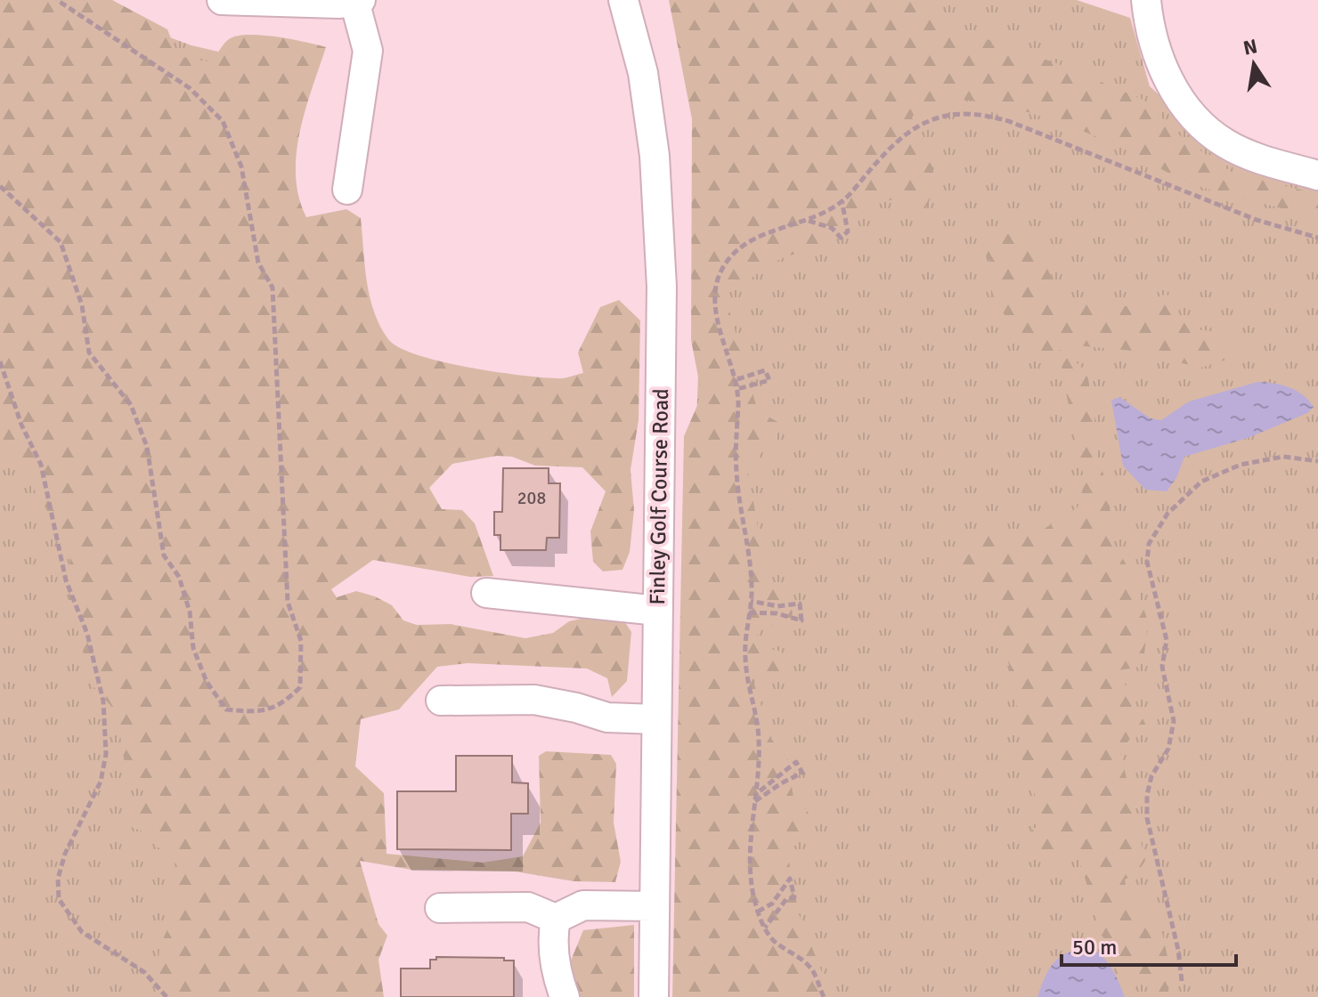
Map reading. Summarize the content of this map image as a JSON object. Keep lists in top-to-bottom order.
{
  "streets": {
    "street": ["Finley Golf Course Road"]
  },
  "house_numbers": ["208"],
  "scale_bar": "50 m",
  "north": "top"
}
